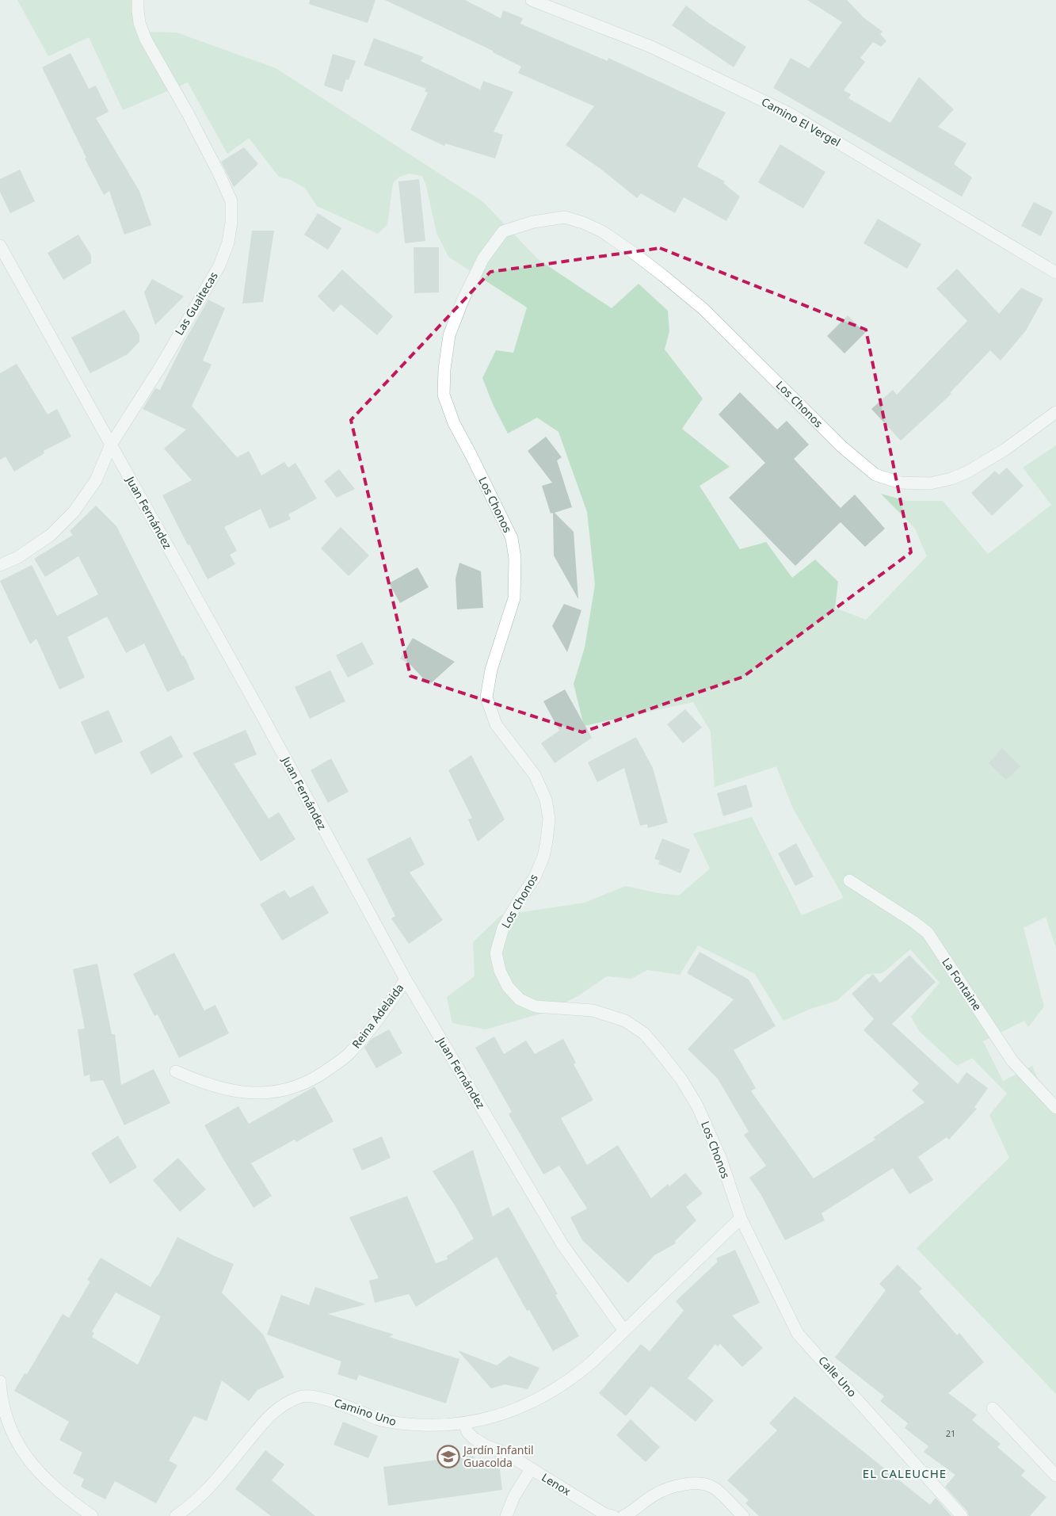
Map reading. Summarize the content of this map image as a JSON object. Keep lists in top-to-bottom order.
{
  "streets": {
    "street": [
      "Camino El Vergel",
      "Las Guaitecas",
      "Los Chonos",
      "Juan Fernández",
      "La Fontaine",
      "Reina Adelaida",
      "Calle Uno",
      "Camino Uno",
      "Lenox"
    ]
  },
  "crossings": [
    ["Las Guaitecas", "Juan Fernández"],
    ["Los Chonos", "Calle Uno"],
    ["Juan Fernández", "Reina Adelaida"],
    ["Juan Fernández", "Camino Uno"],
    ["Camino Uno", "Lenox"]
  ],
  "districts": ["EL CALEUCHE"],
  "places": {
    "school or university": ["Jardín Infantil Guacolda"]
  },
  "house_numbers": ["21"]
}
